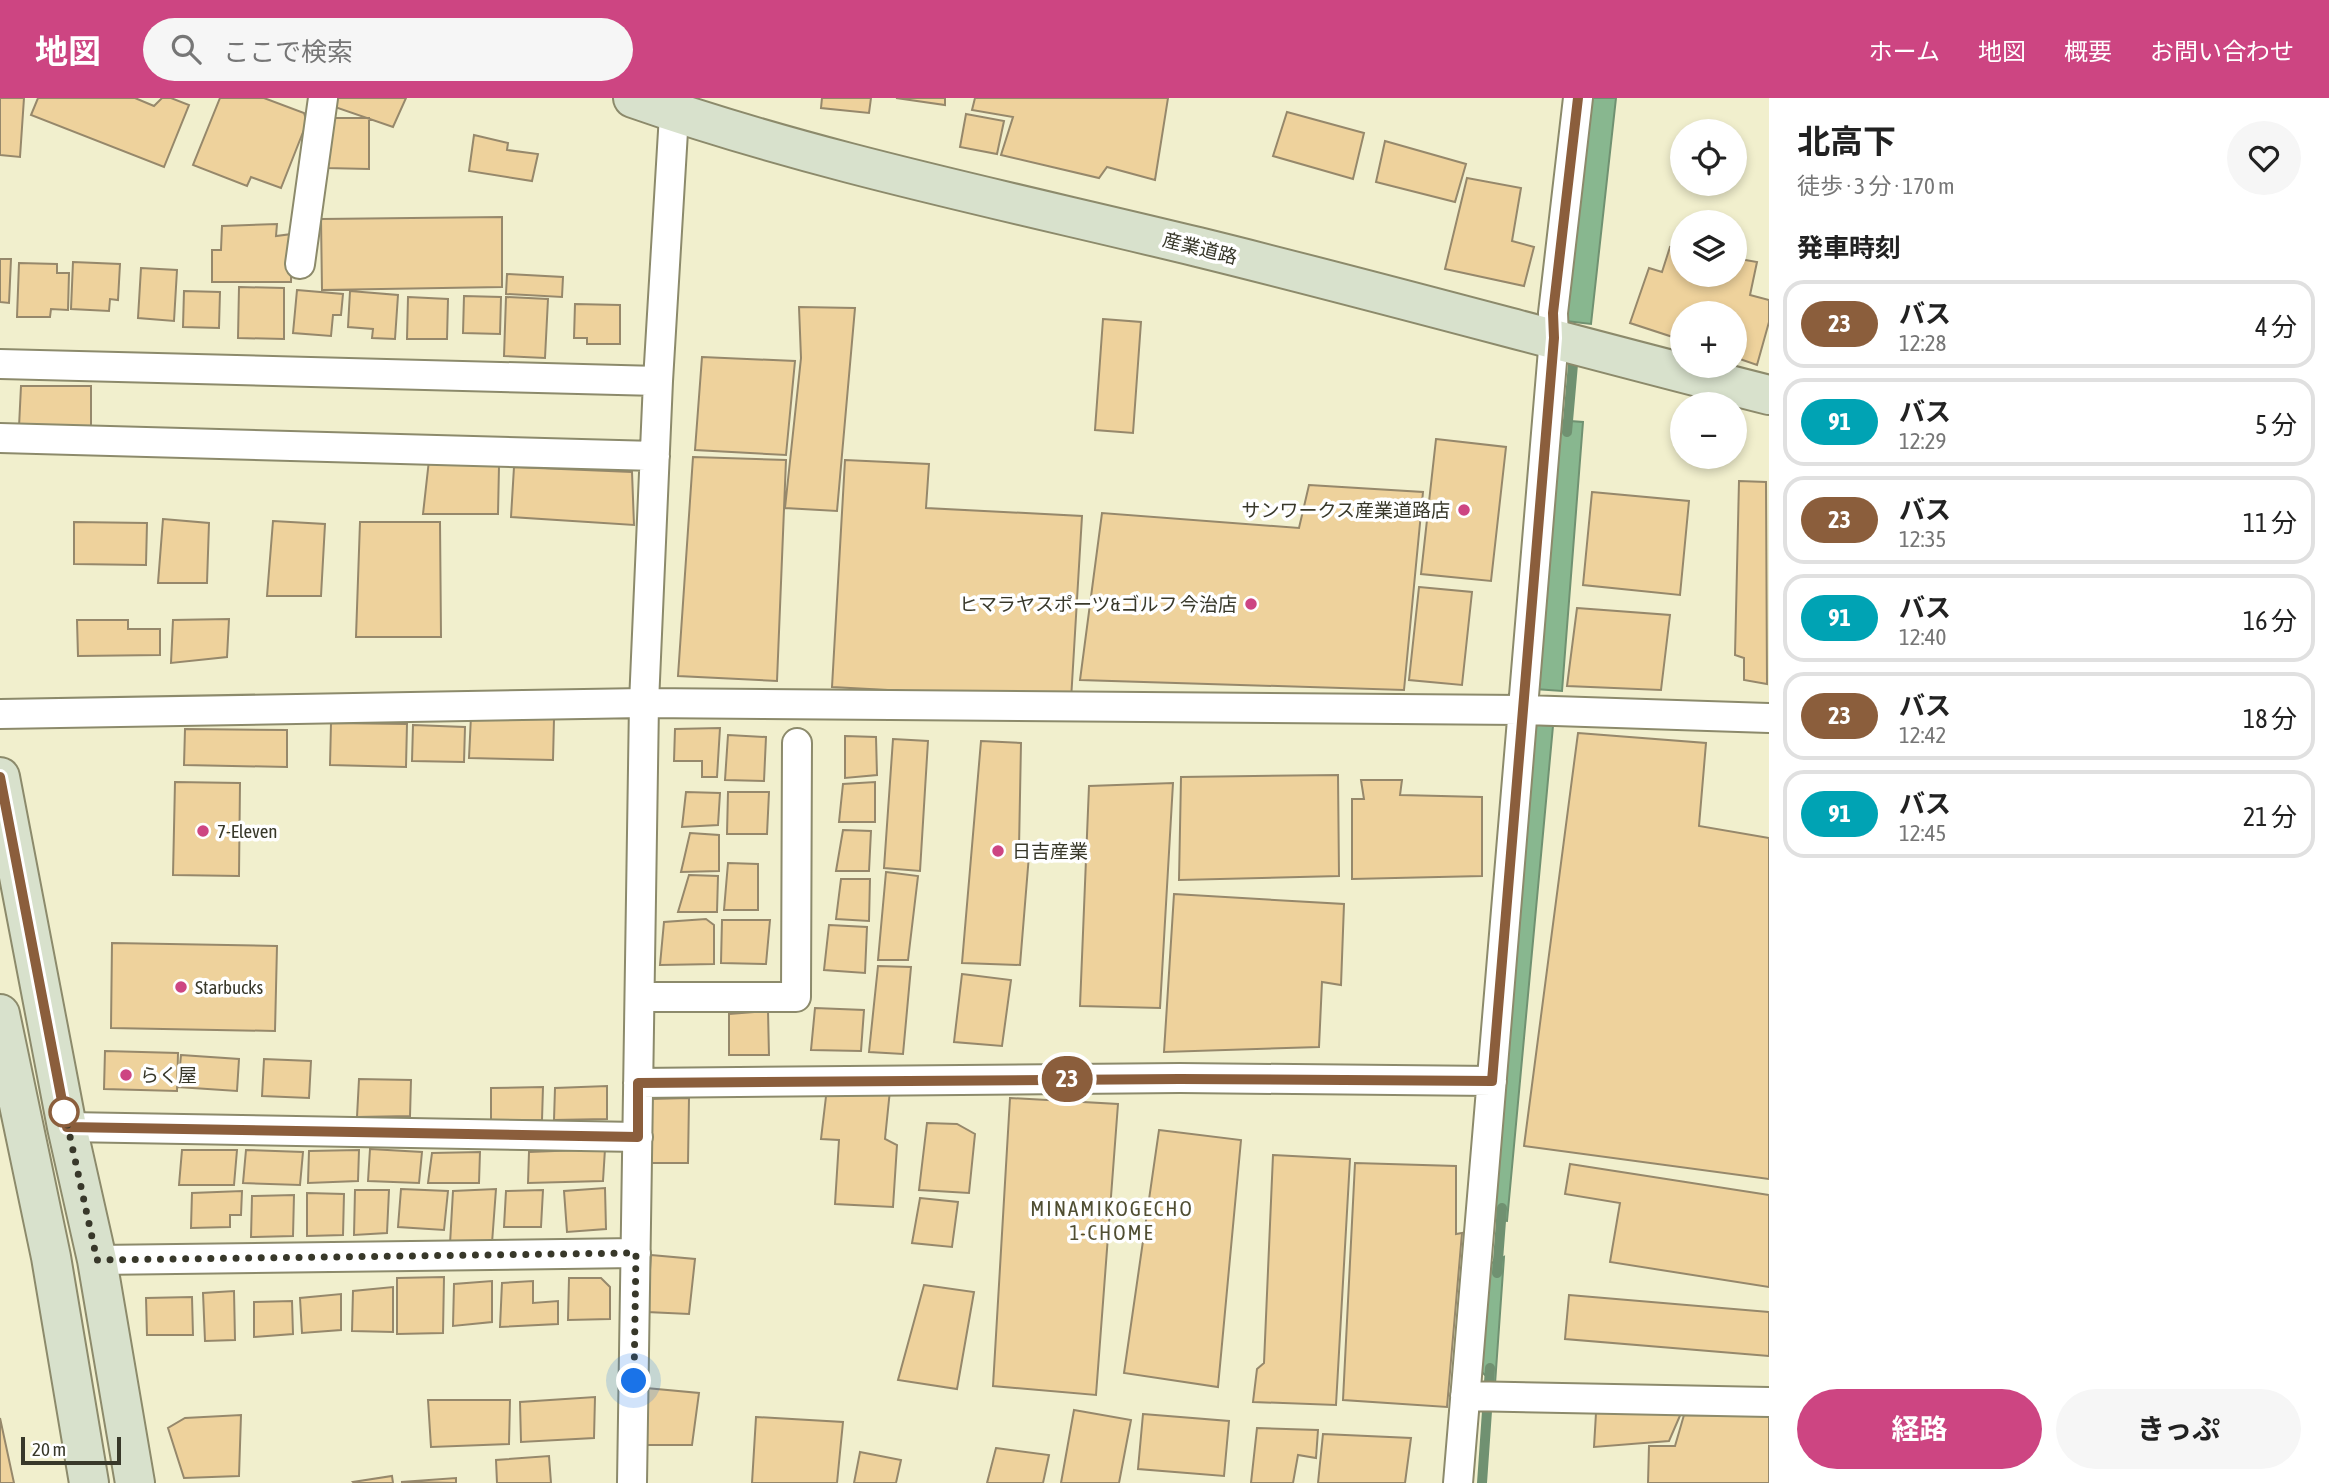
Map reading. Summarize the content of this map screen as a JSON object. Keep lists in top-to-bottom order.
{
  "streets": {
    "street": ["産業道路"]
  },
  "districts": ["MINAMIKOGECHO 1-CHOME"],
  "places": [
    "サンワークス産業道路店",
    "ヒマラヤスポーツ&ゴルフ 今治店",
    "7-Eleven",
    "日吉産業",
    "Starbucks",
    "らく屋"
  ],
  "lines": ["bus line 23"],
  "scale_bar": "20 m",
  "page": {
    "header": "地図",
    "search": "ここで検索",
    "nav": [
      "ホーム",
      "地図",
      "概要",
      "お問い合わせ"
    ],
    "on_map": "23",
    "heading": [
      ["北高下", "徒歩 · 3 分 · 170 m"],
      "発車時刻"
    ],
    "map_buttons": ["+", "−"],
    "list": [
      {
        "mark": "23",
        "name": "バス",
        "note": "12:28",
        "value": "4 分"
      },
      {
        "mark": "91",
        "name": "バス",
        "note": "12:29",
        "value": "5 分"
      },
      {
        "mark": "23",
        "name": "バス",
        "note": "12:35",
        "value": "11 分"
      },
      {
        "mark": "91",
        "name": "バス",
        "note": "12:40",
        "value": "16 分"
      },
      {
        "mark": "23",
        "name": "バス",
        "note": "12:42",
        "value": "18 分"
      },
      {
        "mark": "91",
        "name": "バス",
        "note": "12:45",
        "value": "21 分"
      }
    ],
    "buttons": ["経路", "きっぷ"],
    "scale": "20 m"
  }
}
